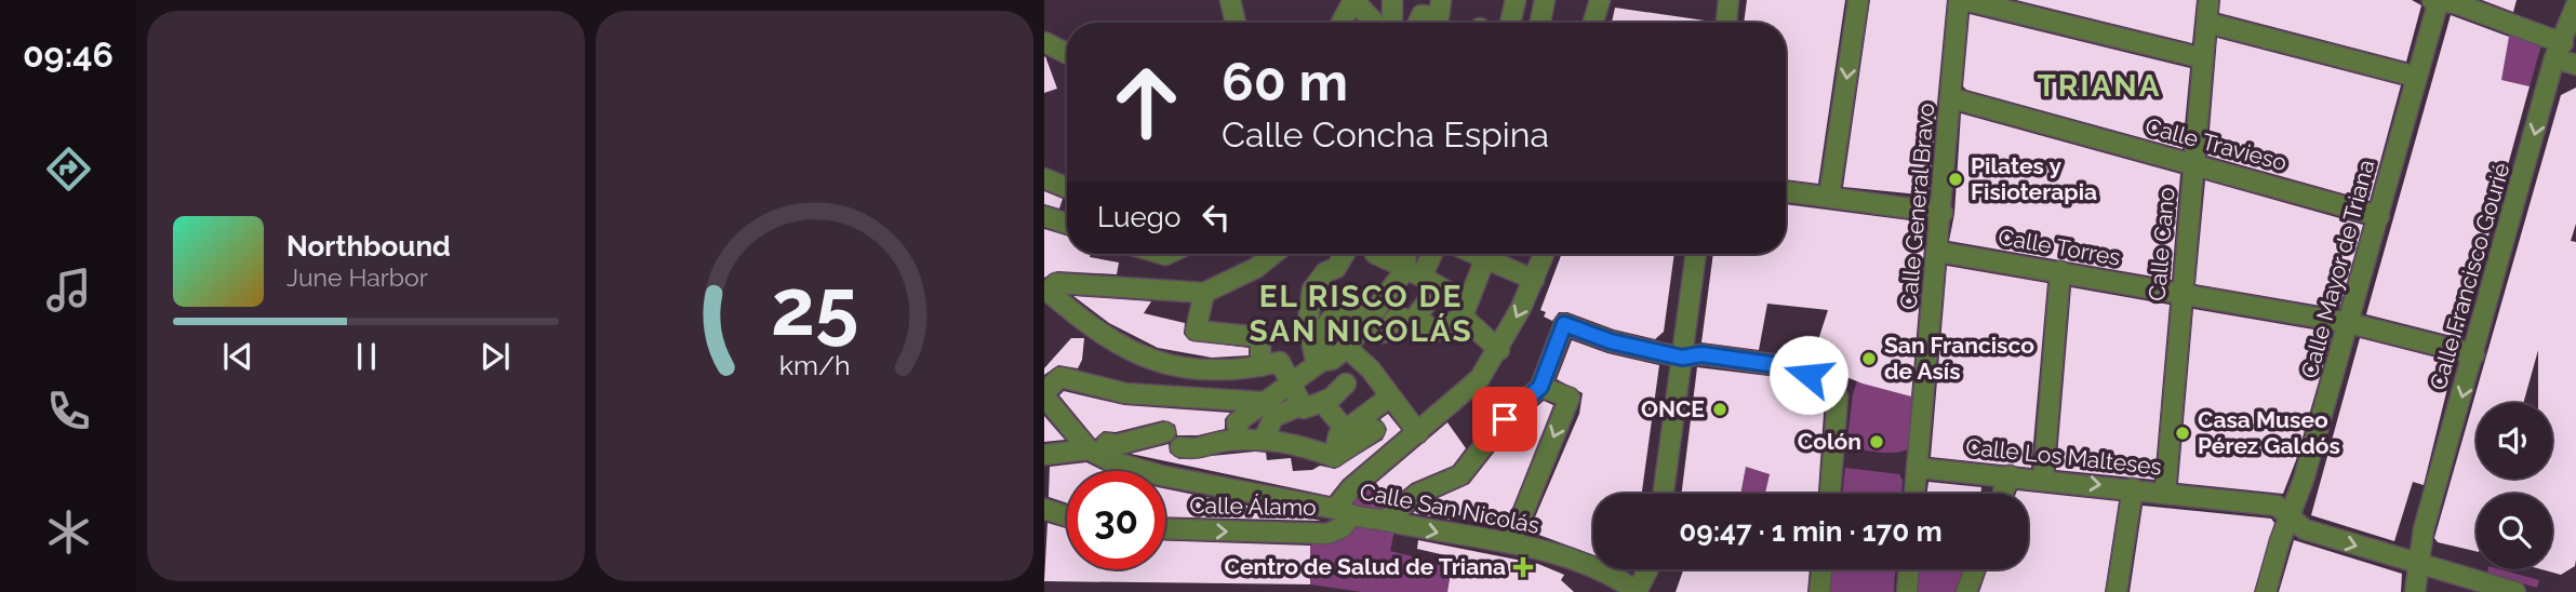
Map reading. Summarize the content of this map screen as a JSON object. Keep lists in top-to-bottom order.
{
  "streets": {
    "street": [
      "Calle Travieso",
      "Calle General Bravo",
      "Calle Cano",
      "Calle Torres",
      "Calle Mayor de Triana",
      "Calle Francisco Gourié",
      "Calle Los Malteses",
      "Calle Álamo",
      "Calle San Nicolás"
    ]
  },
  "crossings": [
    ["Calle Travieso", "Calle General Bravo"],
    ["Calle Travieso", "Calle Cano"],
    ["Calle Travieso", "Calle Mayor de Triana"],
    ["Calle General Bravo", "Calle Torres"],
    ["Calle General Bravo", "Calle Los Malteses"],
    ["Calle Cano", "Calle Torres"],
    ["Calle Cano", "Calle Los Malteses"],
    ["Calle Torres", "Calle Mayor de Triana"],
    ["Calle Torres", "Calle Francisco Gourié"],
    ["Calle Mayor de Triana", "Calle Los Malteses"],
    ["Calle Francisco Gourié", "Calle Los Malteses"],
    ["Calle Álamo", "Calle San Nicolás"]
  ],
  "one_way": ["Calle Francisco Gourié", "Calle Los Malteses"],
  "districts": ["TRIANA", "EL RISCO DE SAN NICOLÁS"],
  "places": {
    "other": [
      "Pilates y Fisioterapia",
      "San Francisco de Asís",
      "ONCE",
      "Casa Museo Pérez Galdós",
      "Colón"
    ],
    "health": ["Centro de Salud de Triana"]
  },
  "page": {
    "tabs": "09:46",
    "turn": ["60 m", "Calle Concha Espina"],
    "then": "Luego",
    "song": ["Northbound", "June Harbor"],
    "limit": "30",
    "trip": "09:47 · 1 min · 170 m",
    "gauge": ["25", "km/h"]
  }
}
